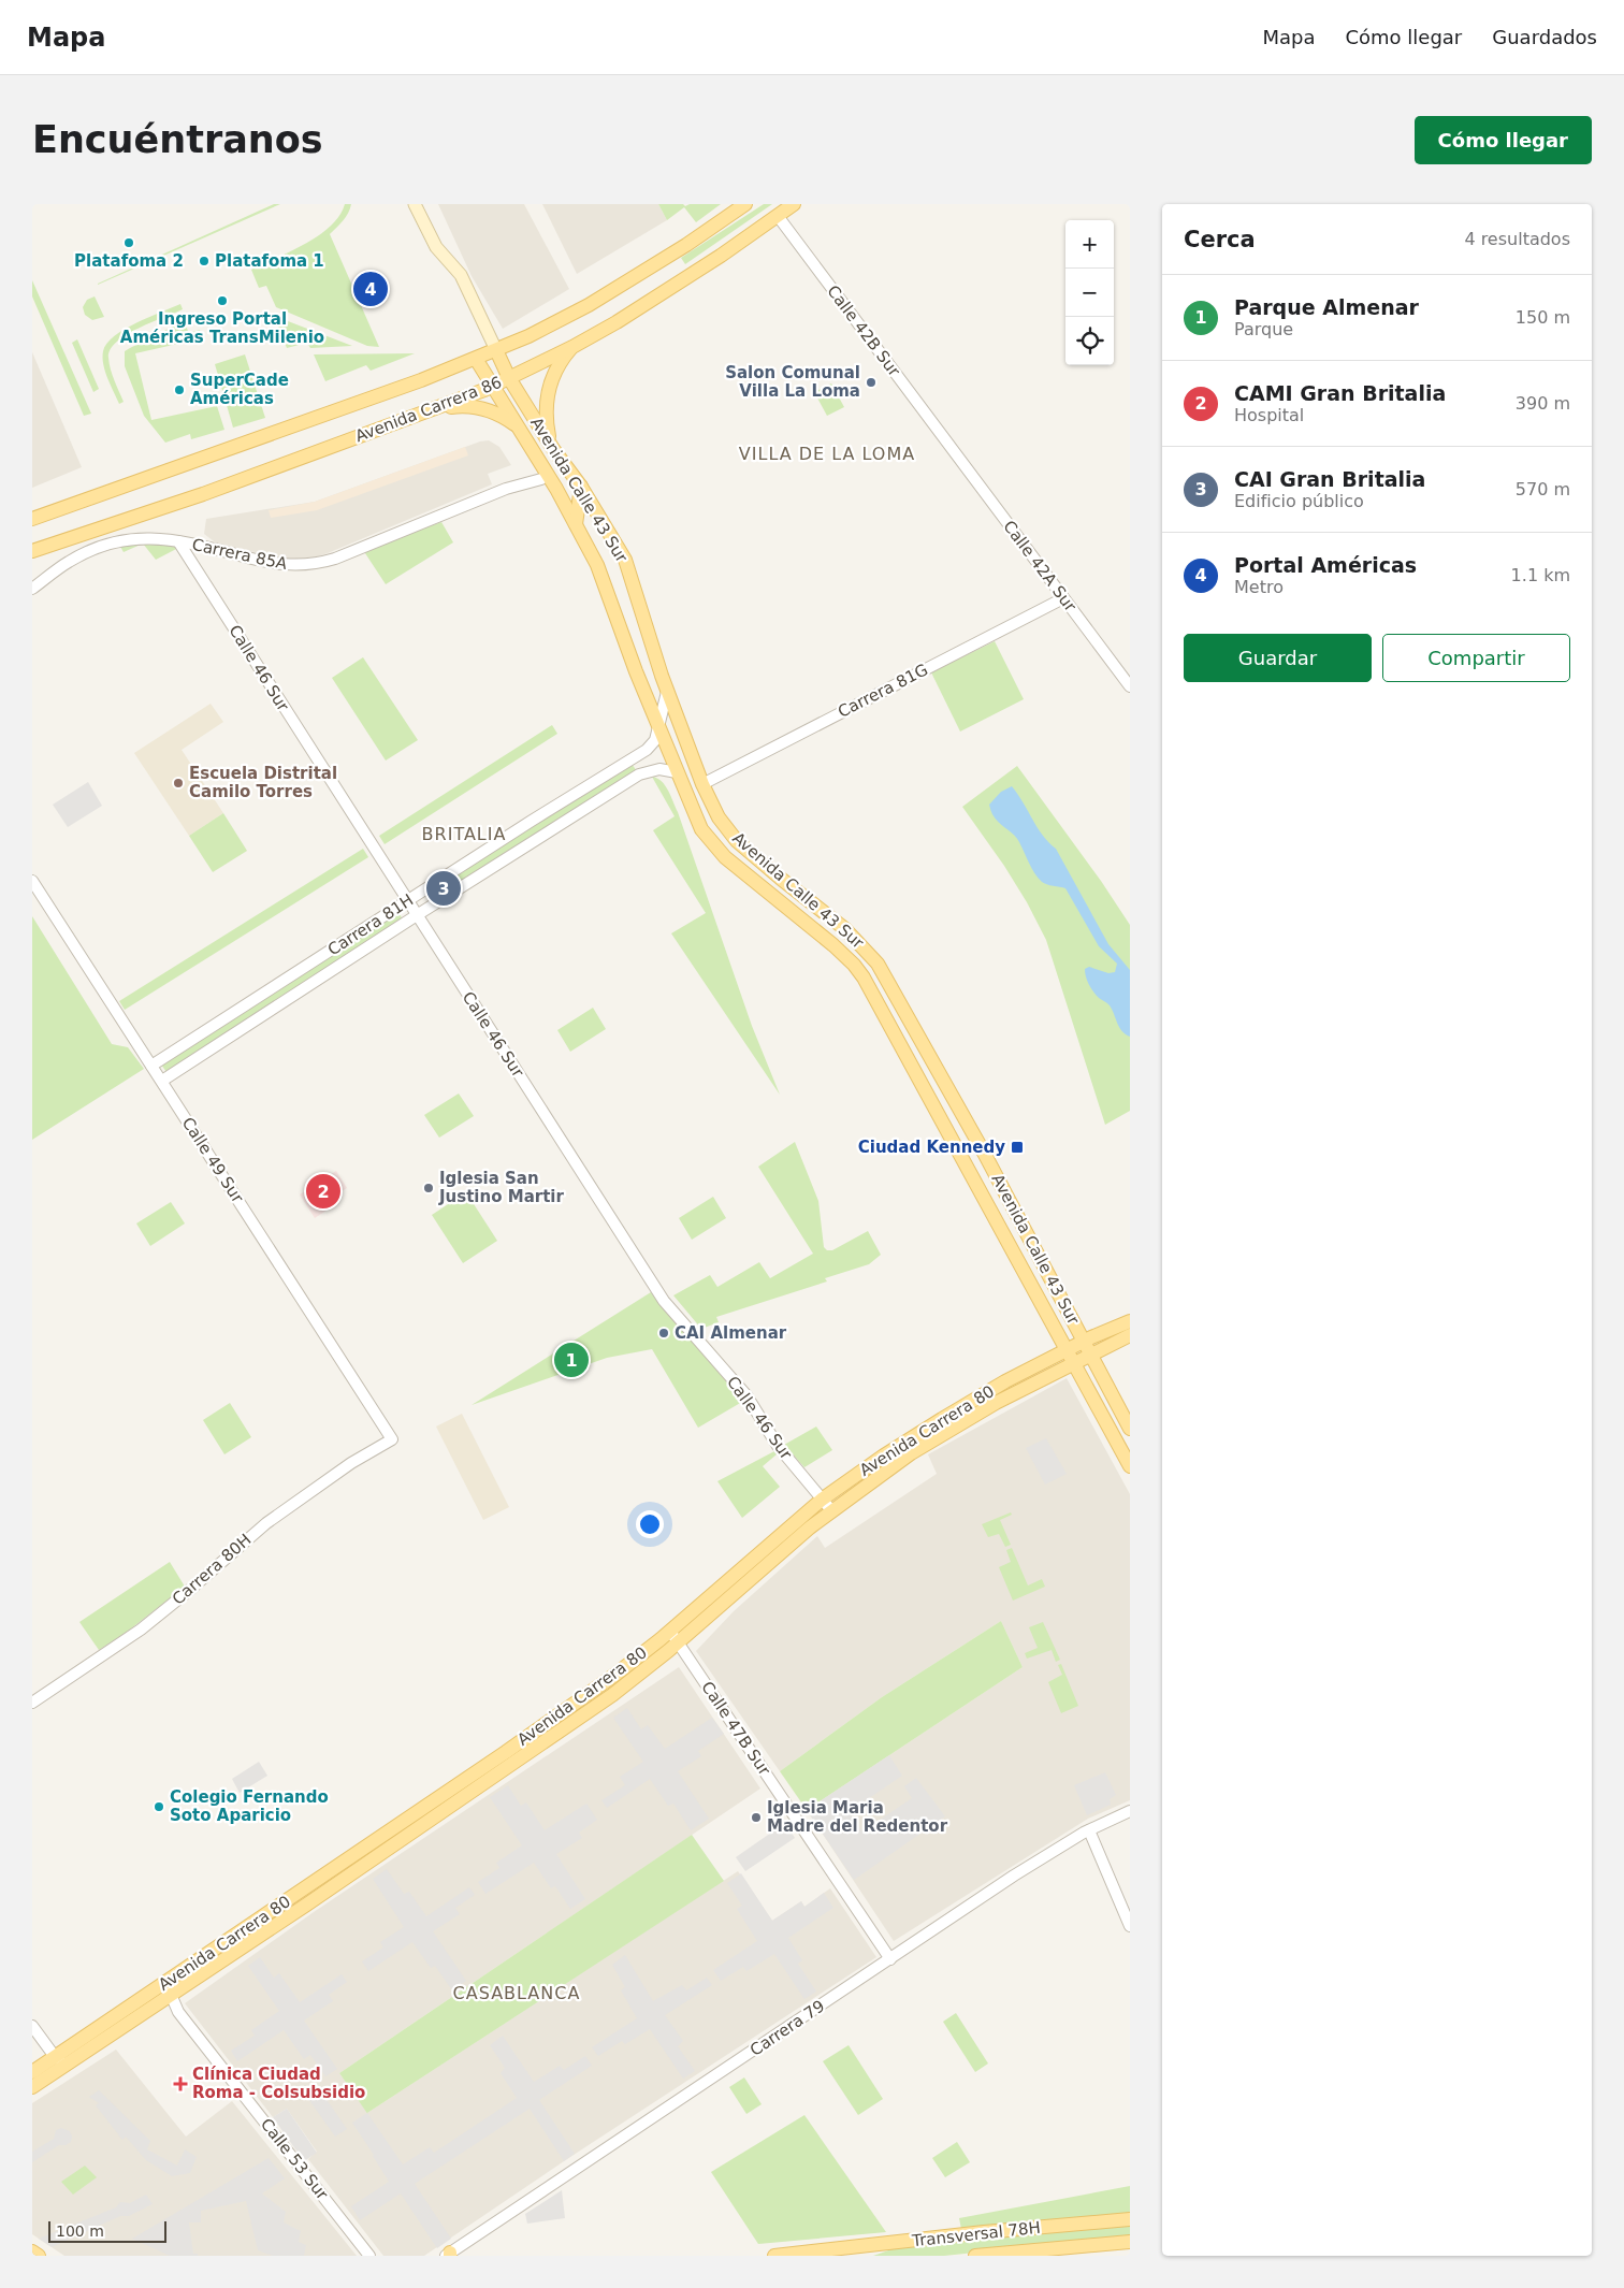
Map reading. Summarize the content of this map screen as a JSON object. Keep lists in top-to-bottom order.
{
  "streets": {
    "main road": [
      "Avenida Carrera 86",
      "Avenida Calle 43 Sur",
      "Avenida Carrera 80",
      "Transversal 78H"
    ],
    "street": [
      "Calle 42B Sur",
      "Carrera 85A",
      "Calle 42A Sur",
      "Calle 46 Sur",
      "Carrera 81G",
      "Carrera 81H",
      "Calle 49 Sur",
      "Carrera 80H",
      "Calle 47B Sur",
      "Carrera 79",
      "Calle 53 Sur"
    ]
  },
  "crossings": [
    ["Calle 42B Sur", "Avenida Carrera 86"],
    ["Calle 42B Sur", "Calle 42A Sur"],
    ["Avenida Carrera 86", "Avenida Calle 43 Sur"],
    ["Avenida Calle 43 Sur", "Carrera 81G"],
    ["Avenida Calle 43 Sur", "Carrera 81H"],
    ["Avenida Calle 43 Sur", "Avenida Carrera 80"],
    ["Carrera 85A", "Calle 46 Sur"],
    ["Calle 42A Sur", "Carrera 81G"],
    ["Calle 46 Sur", "Carrera 81H"],
    ["Calle 46 Sur", "Avenida Carrera 80"],
    ["Carrera 81H", "Calle 49 Sur"],
    ["Calle 49 Sur", "Carrera 80H"],
    ["Avenida Carrera 80", "Calle 47B Sur"],
    ["Avenida Carrera 80", "Calle 53 Sur"],
    ["Calle 47B Sur", "Carrera 79"]
  ],
  "districts": ["VILLA DE LA LOMA", "BRITALIA", "CASABLANCA"],
  "places": {
    "other": [
      "Platafoma 2",
      "Platafoma 1",
      "Ingreso Portal Américas TransMilenio",
      "Salon Comunal Villa La Loma",
      "SuperCade Américas",
      "Escuela Distrital Camilo Torres",
      "Iglesia San Justino Martir",
      "CAI Almenar",
      "Colegio Fernando Soto Aparicio",
      "Iglesia Maria Madre del Redentor"
    ],
    "transit": ["Ciudad Kennedy"],
    "health": ["Clínica Ciudad Roma - Colsubsidio"]
  },
  "scale_bar": "100 m",
  "page": {
    "header": "Mapa",
    "nav": ["Mapa", "Cómo llegar", "Guardados"],
    "buttons": [
      "Cómo llegar",
      ["Guardar", "Compartir"]
    ],
    "title": "Encuéntranos",
    "heading": ["Cerca", "4 resultados"],
    "map_buttons": ["+", "−"],
    "pins": [
      "4",
      "3",
      "2",
      "1"
    ],
    "list": [
      {
        "mark": "1",
        "name": "Parque Almenar",
        "note": "Parque",
        "value": "150 m"
      },
      {
        "mark": "2",
        "name": "CAMI Gran Britalia",
        "note": "Hospital",
        "value": "390 m"
      },
      {
        "mark": "3",
        "name": "CAI Gran Britalia",
        "note": "Edificio público",
        "value": "570 m"
      },
      {
        "mark": "4",
        "name": "Portal Américas",
        "note": "Metro",
        "value": "1.1 km"
      }
    ],
    "scale": "100 m"
  }
}
